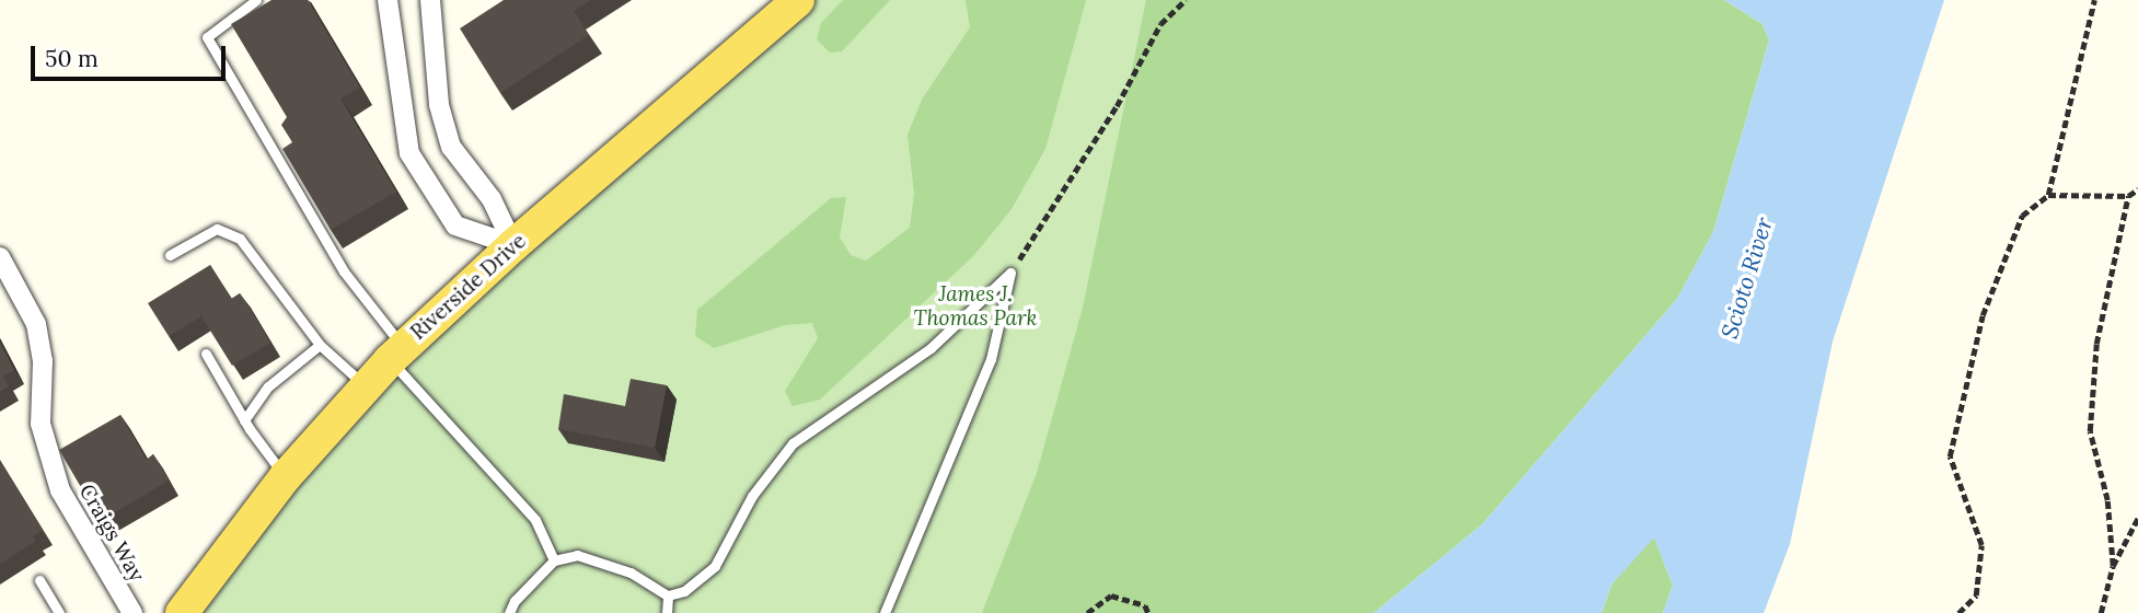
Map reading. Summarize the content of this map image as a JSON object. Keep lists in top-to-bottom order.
{
  "streets": {
    "main road": ["Riverside Drive"],
    "street": ["Craigs Way"]
  },
  "water": ["Scioto River"],
  "parks": ["James J. Thomas Park"],
  "scale_bar": "50 m"
}
